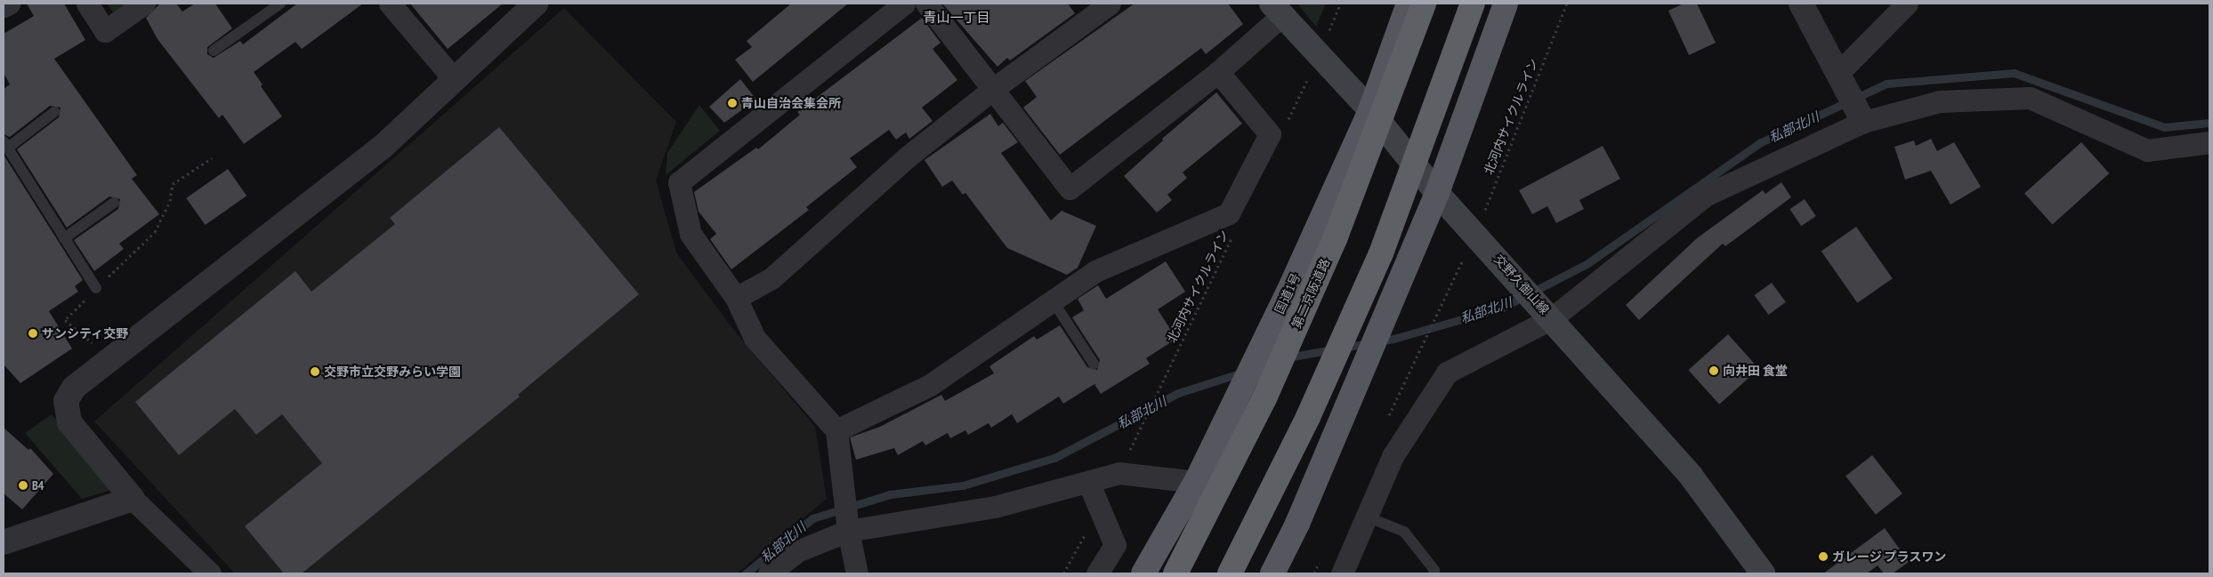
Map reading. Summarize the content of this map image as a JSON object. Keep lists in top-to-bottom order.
{
  "streets": {
    "highway": ["国道1号", "第二京阪道路"],
    "main road": ["交野久御山線"],
    "path": ["北河内サイクルライン"]
  },
  "crossings": [
    ["北河内サイクルライン", "交野久御山線"],
    ["交野久御山線", "国道1号"]
  ],
  "districts": ["青山一丁目"],
  "water": ["私部北川"],
  "places": [
    "青山自治会集会所",
    "サンシティ交野",
    "向井田 食堂",
    "交野市立交野みらい学園",
    "B4",
    "ガレージ プラスワン"
  ]
}
